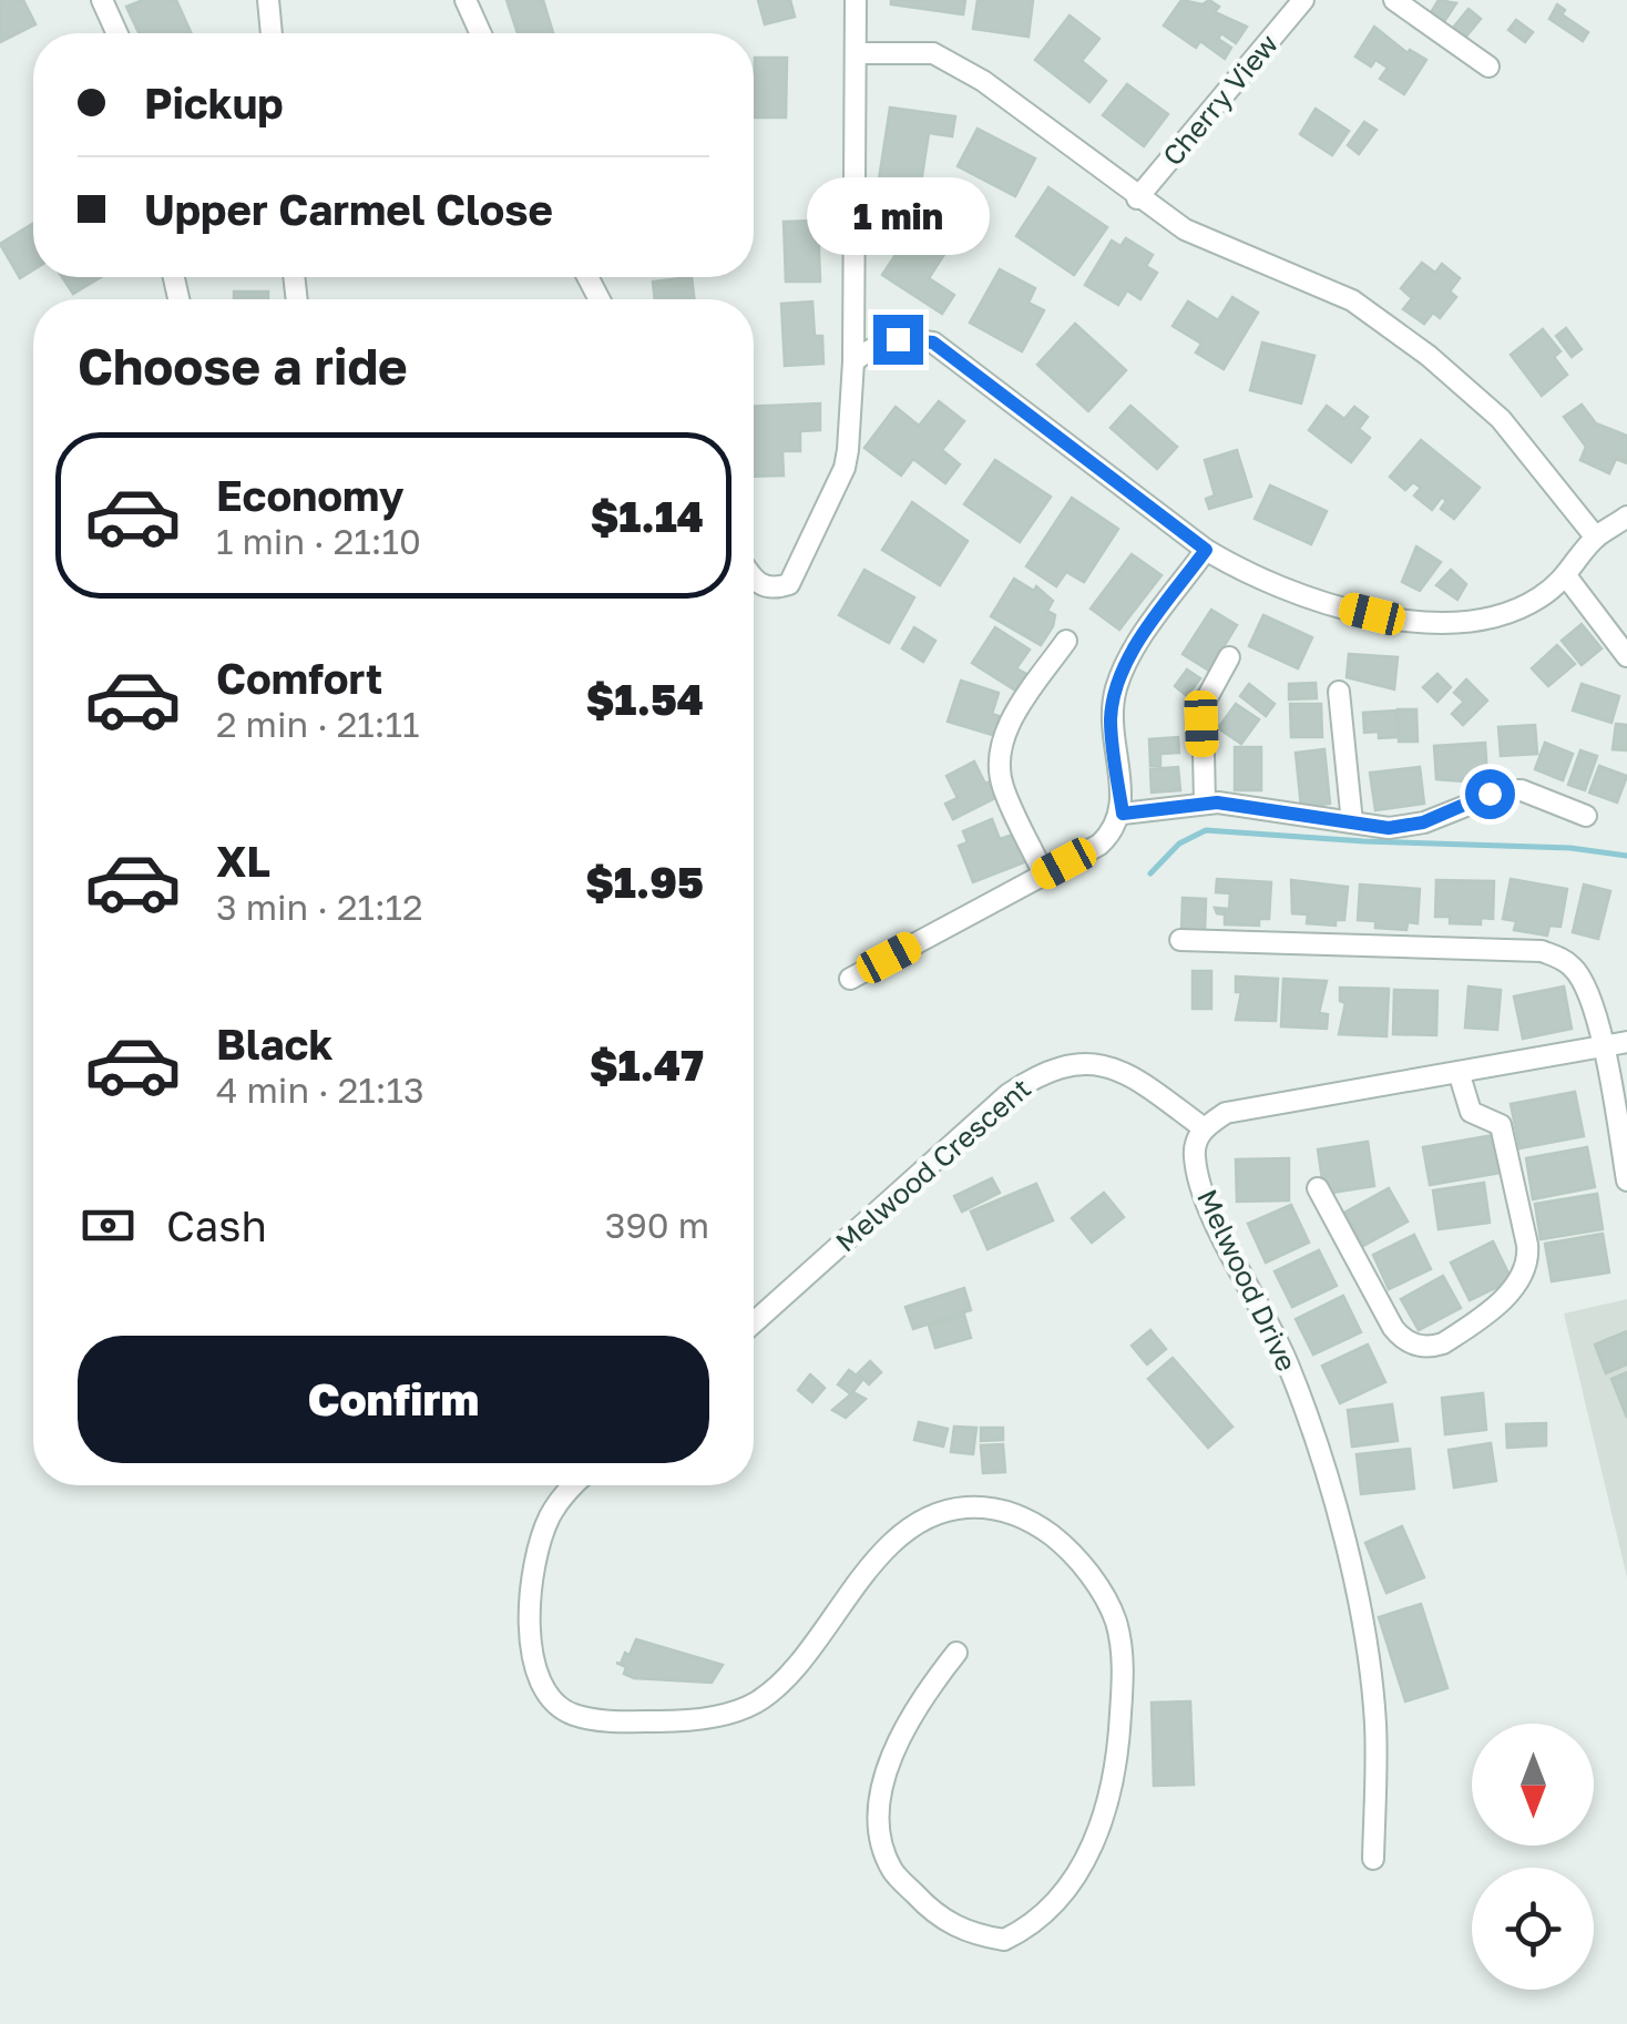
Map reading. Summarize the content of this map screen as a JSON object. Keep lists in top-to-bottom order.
{
  "streets": {
    "street": ["Cherry View", "Melwood Crescent", "Melwood Drive"]
  },
  "crossings": [
    ["Melwood Crescent", "Melwood Drive"]
  ],
  "north": "bottom",
  "page": {
    "banner": ["Pickup", "Upper Carmel Close"],
    "bubble": "1 min",
    "heading": "Choose a ride",
    "list": [
      {
        "name": "Economy",
        "note": "1 min · 21:10",
        "value": "$1.14"
      },
      {
        "name": "Comfort",
        "note": "2 min · 21:11",
        "value": "$1.54"
      },
      {
        "name": "XL",
        "note": "3 min · 21:12",
        "value": "$1.95"
      },
      {
        "name": "Black",
        "note": "4 min · 21:13",
        "value": "$1.47"
      }
    ],
    "pay": ["Cash", "390 m"],
    "buttons": "Confirm"
  }
}
